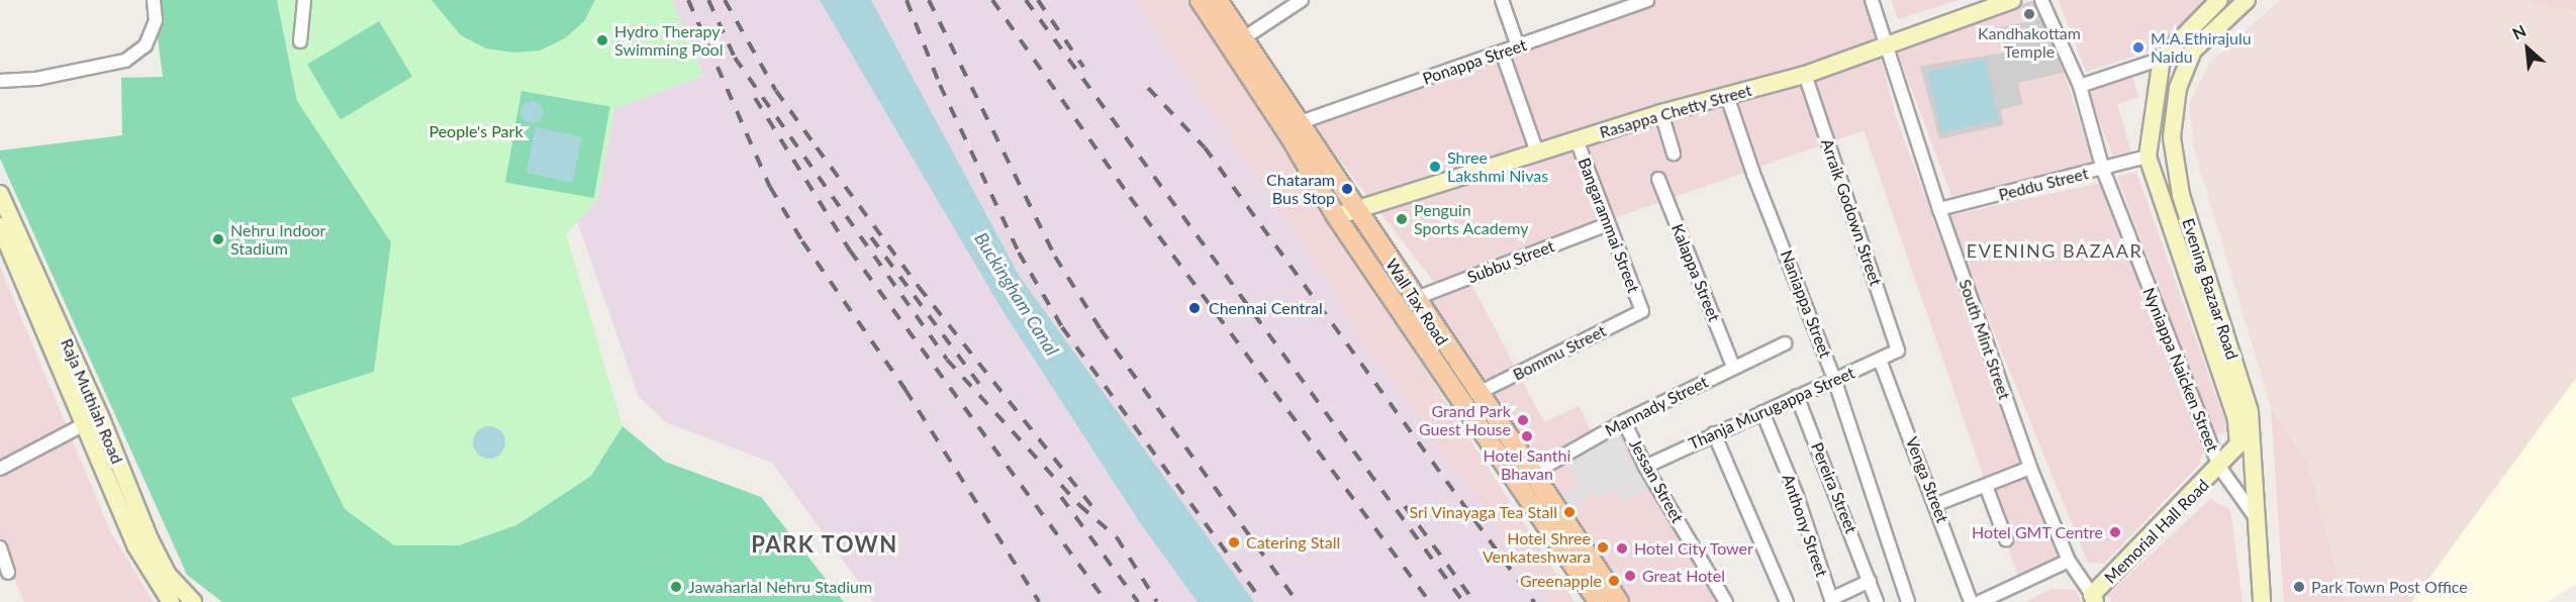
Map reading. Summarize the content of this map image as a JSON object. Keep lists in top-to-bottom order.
{
  "streets": {
    "main road": [
      "Rasappa Chetty Street",
      "Evening Bazaar Road",
      "Wall Tax Road",
      "Raja Muthiah Road",
      "Memorial Hall Road"
    ],
    "street": [
      "Ponappa Street",
      "Peddu Street",
      "Arraik Godown Street",
      "Bangarammai Street",
      "Subbu Street",
      "Kalappa Street",
      "Naniappa Street",
      "South Mint Street",
      "Bommu Street",
      "Nyniappa Naicken Street",
      "Mannady Street",
      "Thanja Murugappa Street",
      "Venga Street",
      "Jessan Street",
      "Pereira Street",
      "Anthony Street"
    ]
  },
  "crossings": [
    ["Ponappa Street", "Wall Tax Road"],
    ["Rasappa Chetty Street", "Arraik Godown Street"],
    ["Rasappa Chetty Street", "Bangarammai Street"],
    ["Rasappa Chetty Street", "Wall Tax Road"],
    ["Rasappa Chetty Street", "Naniappa Street"],
    ["Rasappa Chetty Street", "South Mint Street"],
    ["Peddu Street", "Evening Bazaar Road"],
    ["Peddu Street", "South Mint Street"],
    ["Peddu Street", "Nyniappa Naicken Street"],
    ["Arraik Godown Street", "Thanja Murugappa Street"],
    ["Bangarammai Street", "Subbu Street"],
    ["Bangarammai Street", "Bommu Street"],
    ["Subbu Street", "Wall Tax Road"],
    ["Kalappa Street", "Mannady Street"],
    ["Evening Bazaar Road", "Memorial Hall Road"],
    ["Wall Tax Road", "Bommu Street"],
    ["Wall Tax Road", "Mannady Street"],
    ["Naniappa Street", "Thanja Murugappa Street"],
    ["South Mint Street", "Memorial Hall Road"],
    ["Nyniappa Naicken Street", "Memorial Hall Road"],
    ["Mannady Street", "Jessan Street"],
    ["Thanja Murugappa Street", "Venga Street"],
    ["Thanja Murugappa Street", "Jessan Street"],
    ["Thanja Murugappa Street", "Pereira Street"],
    ["Thanja Murugappa Street", "Anthony Street"],
    ["Pereira Street", "Anthony Street"]
  ],
  "districts": ["EVENING BAZAAR", "PARK TOWN"],
  "water": ["Buckingham Canal"],
  "parks": ["People's Park"],
  "places": [
    "Kandhakottam Temple",
    "Hydro Therapy Swimming Pool",
    "M.A.Ethirajulu Naidu",
    "Shree Lakshmi Nivas",
    "Chataram Bus Stop",
    "Penguin Sports Academy",
    "Nehru Indoor Stadium",
    "Chennai Central",
    "Grand Park Guest House",
    "Hotel Santhi Bhavan",
    "Sri Vinayaga Tea Stall",
    "Hotel GMT Centre",
    "Catering Stall",
    "Hotel Shree Venkateshwara",
    "Hotel City Tower",
    "Great Hotel",
    "Greenapple",
    "Jawaharlal Nehru Stadium",
    "Park Town Post Office"
  ],
  "north": "top left"
}
